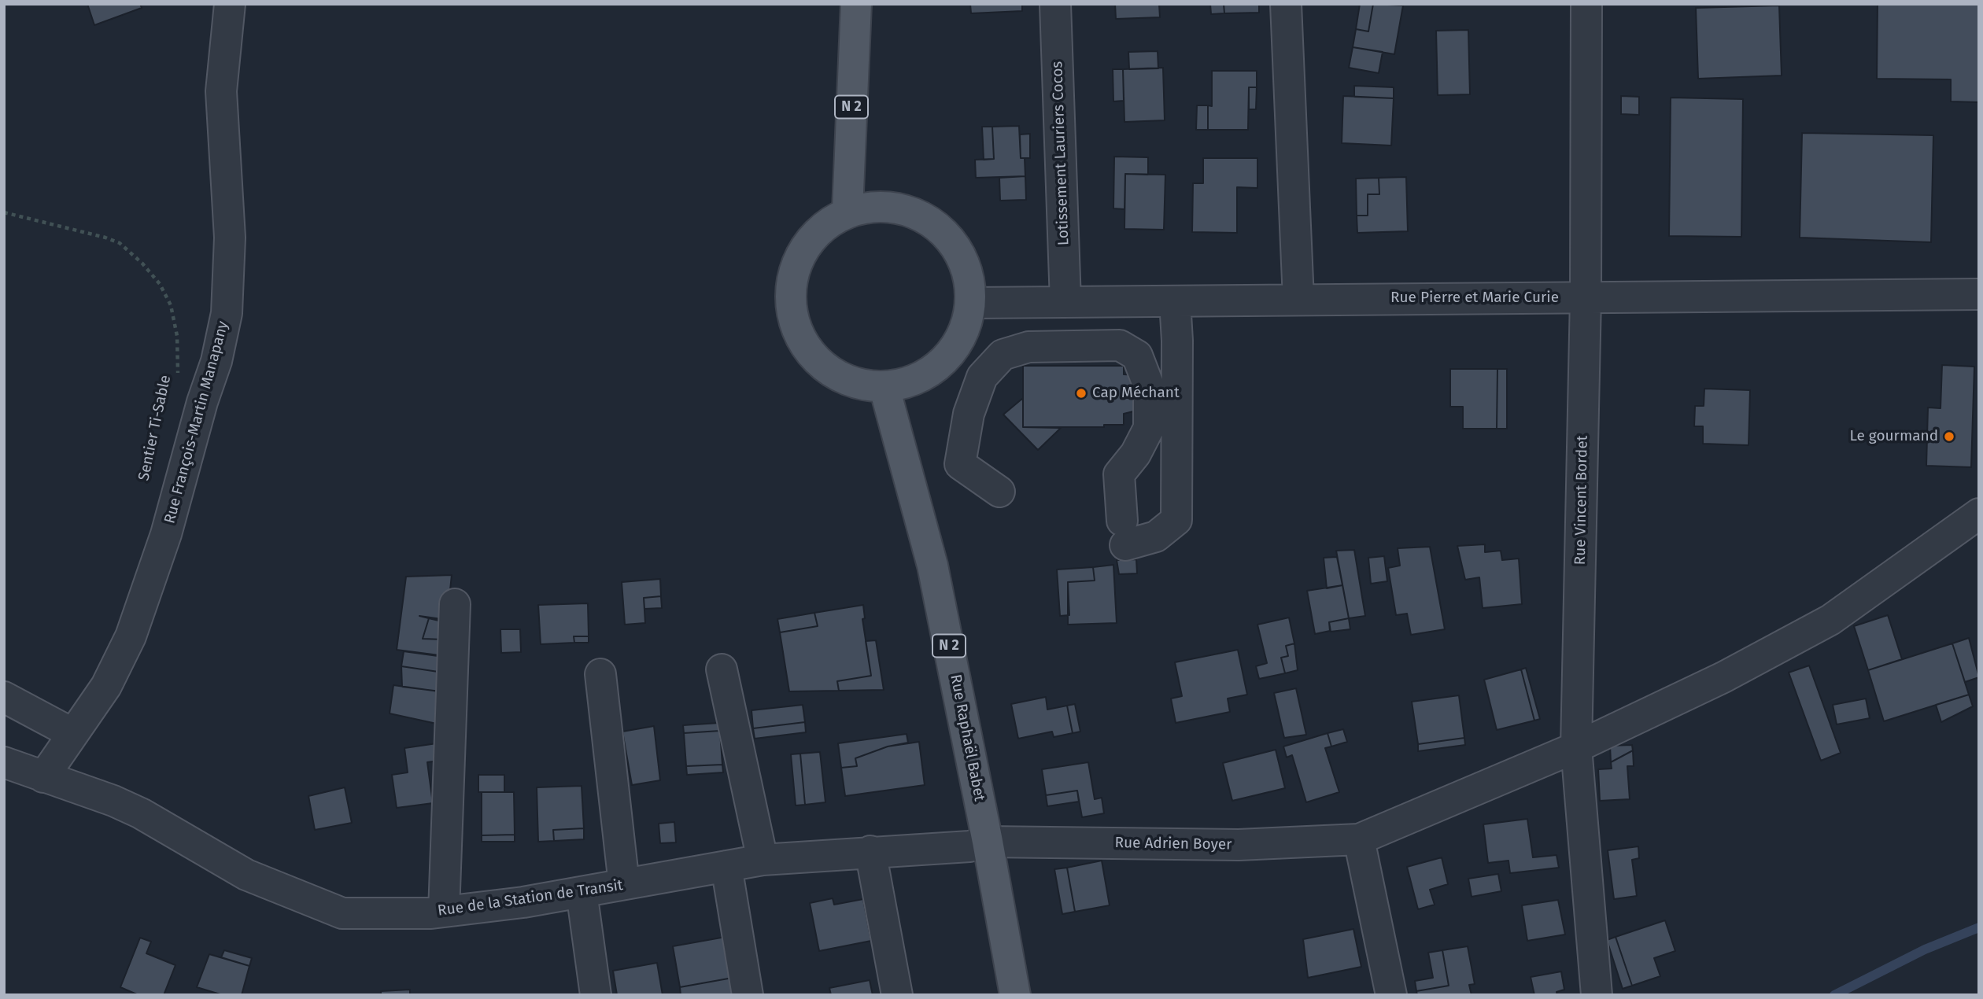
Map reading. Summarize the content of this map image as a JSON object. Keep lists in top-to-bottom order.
{
  "streets": {
    "main road": ["N 2", "Rue Raphaël Babet"],
    "street": [
      "Lotissement Lauriers Cocos",
      "Rue Pierre et Marie Curie",
      "Rue François-Martin Manapany",
      "Rue Vincent Bordet",
      "Rue Adrien Boyer",
      "Rue de la Station de Transit"
    ],
    "path": ["Sentier Ti-Sable"]
  },
  "crossings": [
    ["N 2", "Rue Pierre et Marie Curie"],
    ["N 2", "Rue Raphaël Babet"],
    ["Lotissement Lauriers Cocos", "Rue Pierre et Marie Curie"],
    ["Rue Pierre et Marie Curie", "Rue Vincent Bordet"],
    ["Rue Pierre et Marie Curie", "Rue Raphaël Babet"],
    ["Rue François-Martin Manapany", "Rue de la Station de Transit"],
    ["Rue Vincent Bordet", "Rue Adrien Boyer"],
    ["Rue Raphaël Babet", "Rue Adrien Boyer"],
    ["Rue Raphaël Babet", "Rue de la Station de Transit"],
    ["Rue Adrien Boyer", "Rue de la Station de Transit"]
  ],
  "places": ["Cap Méchant", "Le gourmand"]
}
